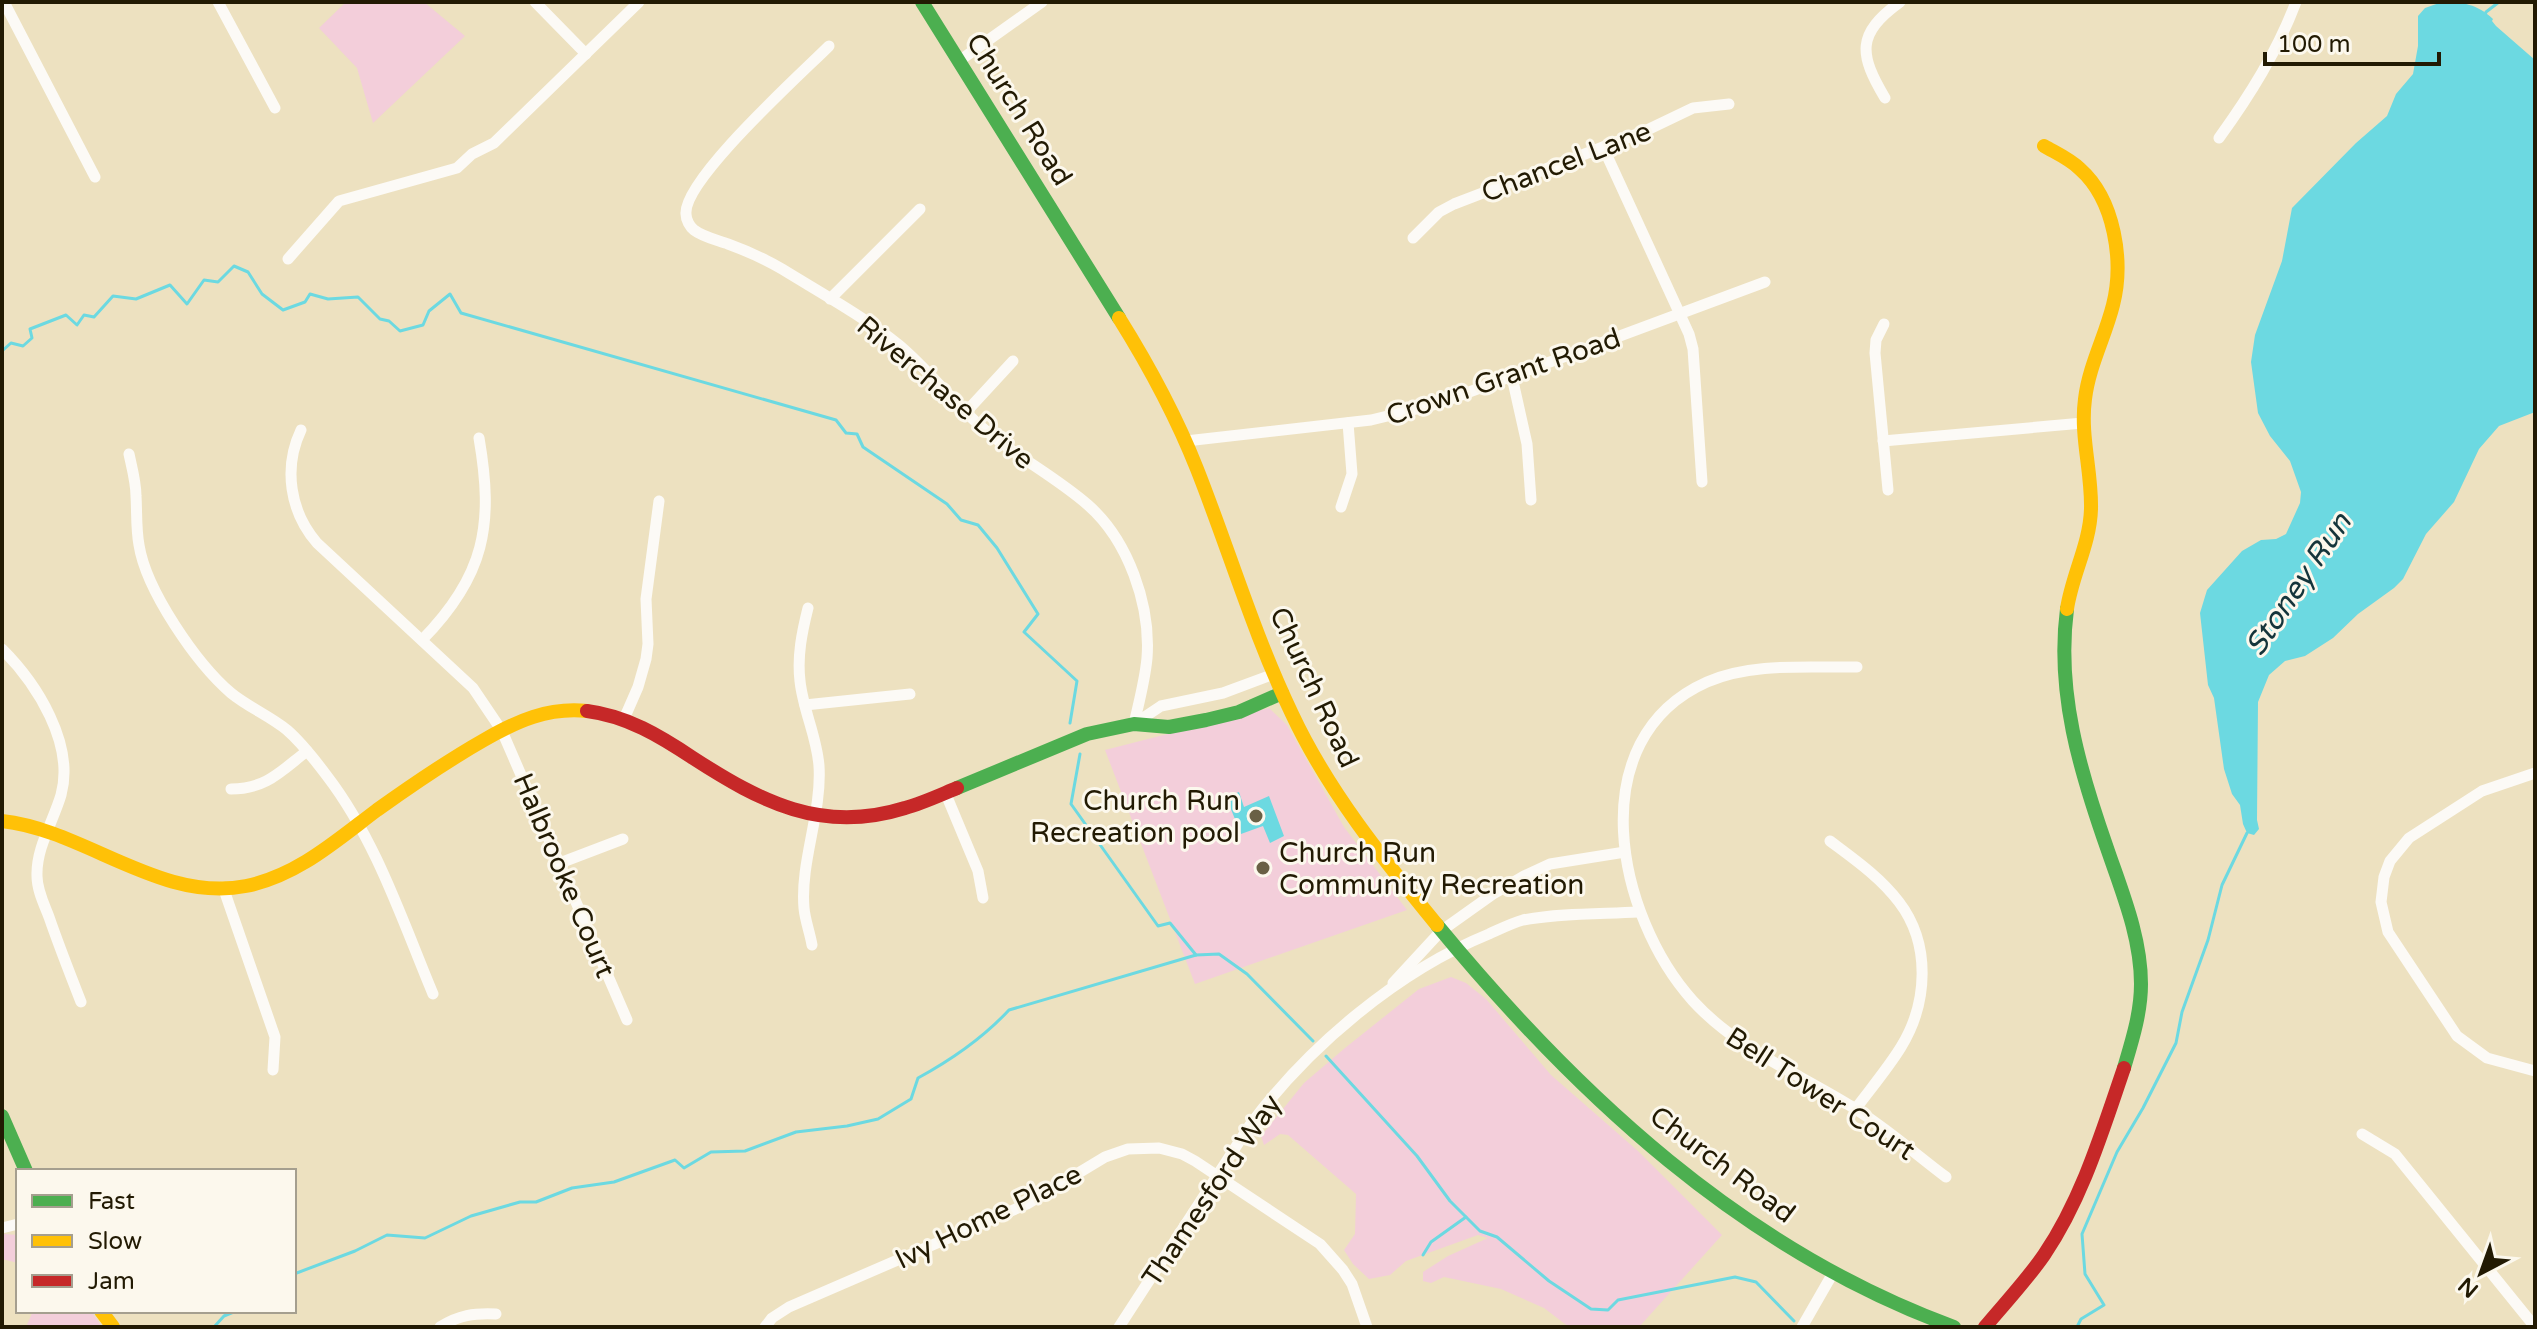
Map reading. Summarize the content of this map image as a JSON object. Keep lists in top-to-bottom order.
{
  "streets": {
    "street": [
      "Church Road",
      "Chancel Lane",
      "Crown Grant Road",
      "Riverchase Drive",
      "Halbrooke Court",
      "Bell Tower Court",
      "Thamesford Way",
      "Ivy Home Place"
    ]
  },
  "crossings": [
    ["Church Road", "Crown Grant Road"],
    ["Church Road", "Thamesford Way"],
    ["Bell Tower Court", "Thamesford Way"],
    ["Thamesford Way", "Ivy Home Place"]
  ],
  "water": ["Stoney Run"],
  "places": ["Church Run Recreation pool", "Church Run Community Recreation"],
  "legend": ["Fast", "Slow", "Jam"],
  "scale_bar": "100 m",
  "north": "bottom left"
}
